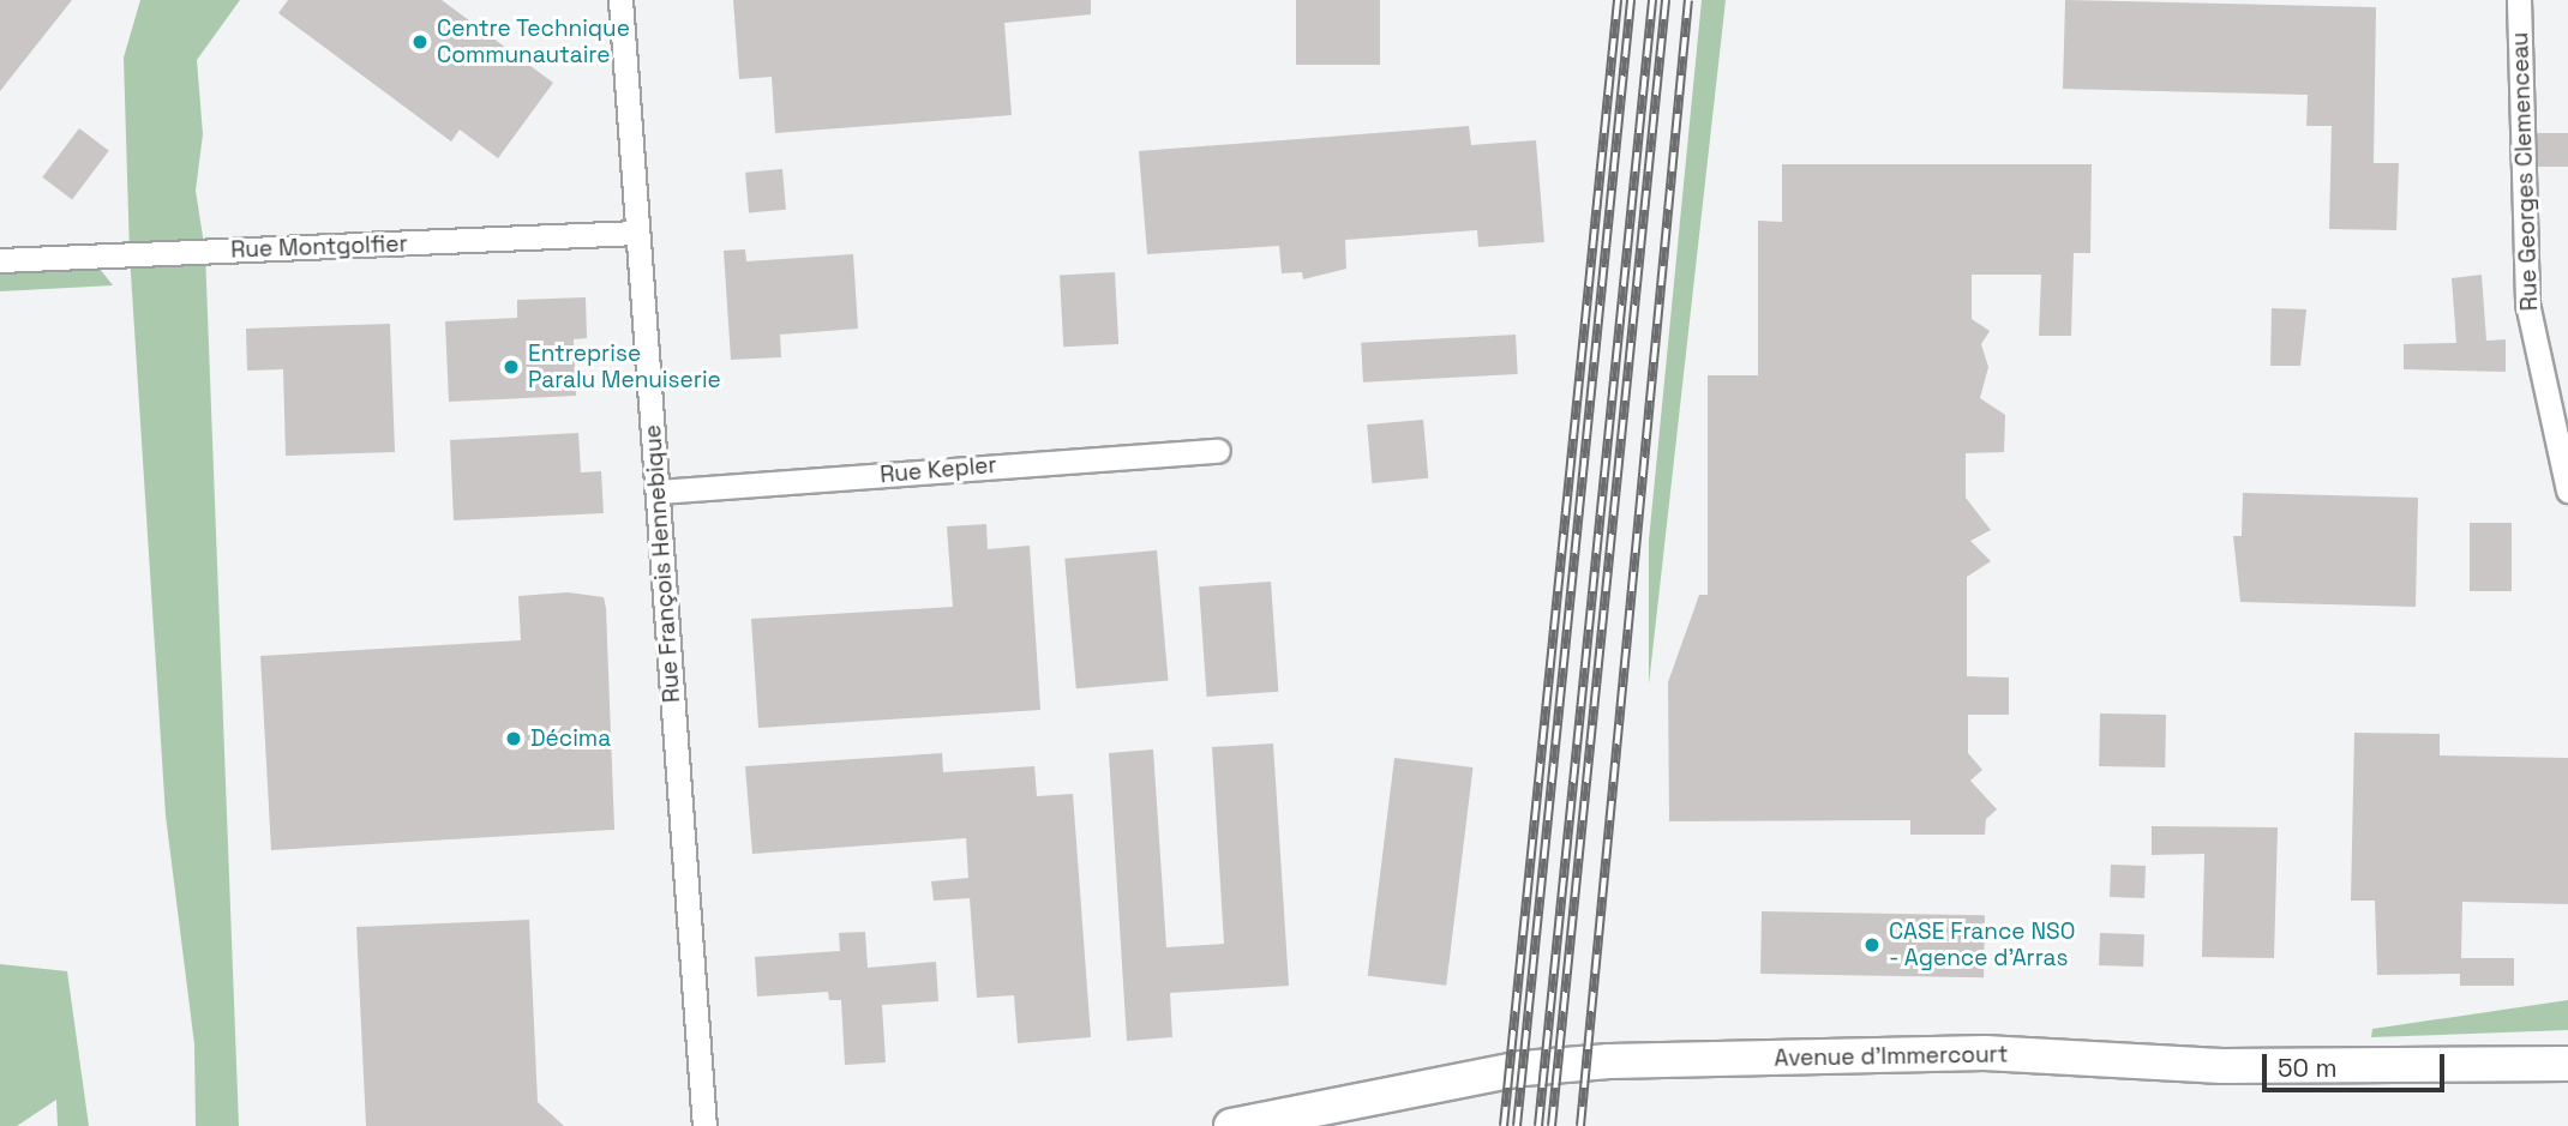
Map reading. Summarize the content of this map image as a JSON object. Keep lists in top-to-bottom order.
{
  "streets": {
    "main road": ["Avenue d'Immercourt"],
    "street": [
      "Rue Georges Clemenceau",
      "Rue Montgolfier",
      "Rue Kepler",
      "Rue François Hennebique"
    ]
  },
  "crossings": [
    ["Rue Montgolfier", "Rue François Hennebique"],
    ["Rue Kepler", "Rue François Hennebique"]
  ],
  "places": [
    "Centre Technique Communautaire",
    "Entreprise Paralu Menuiserie",
    "Décima",
    "CASE France NSO - Agence d'Arras"
  ],
  "scale_bar": "50 m"
}
